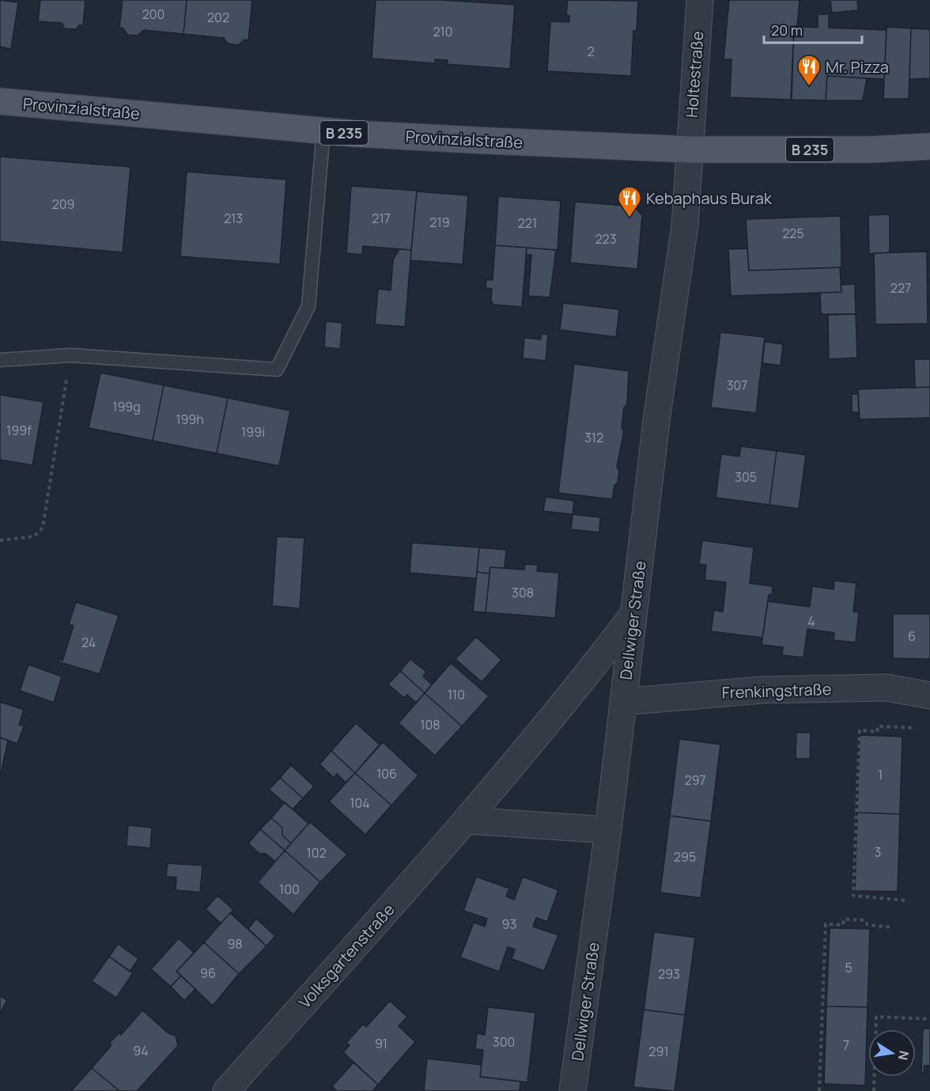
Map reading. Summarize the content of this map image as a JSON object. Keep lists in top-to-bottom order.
{
  "streets": {
    "main road": ["Provinzialstraße", "B 235"],
    "street": [
      "Holtestraße",
      "Dellwiger Straße",
      "Frenkingstraße",
      "Volksgartenstraße"
    ]
  },
  "crossings": [
    ["Holtestraße", "Provinzialstraße"],
    ["Holtestraße", "Dellwiger Straße"],
    ["Provinzialstraße", "Dellwiger Straße"],
    ["Dellwiger Straße", "Frenkingstraße"],
    ["Dellwiger Straße", "Volksgartenstraße"]
  ],
  "places": {
    "restaurant": ["Mr. Pizza", "Kebaphaus Burak"]
  },
  "house_numbers": [
    "200",
    "202",
    "210",
    "2",
    "209",
    "213",
    "217",
    "219",
    "221",
    "225",
    "223",
    "227",
    "307",
    "199g",
    "199h",
    "199f",
    "199i",
    "312",
    "305",
    "308",
    "4",
    "6",
    "24",
    "110",
    "108",
    "106",
    "1",
    "297",
    "104",
    "3",
    "102",
    "295",
    "100",
    "93",
    "98",
    "5",
    "96",
    "293",
    "300",
    "91",
    "7",
    "94",
    "291"
  ],
  "scale_bar": "20 m",
  "north": "right"
}
